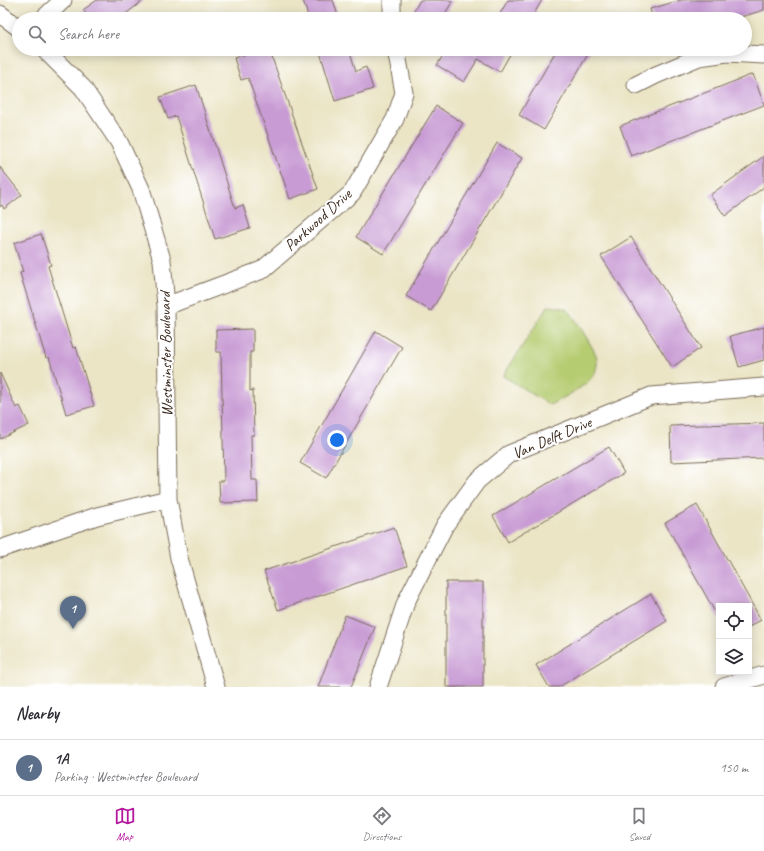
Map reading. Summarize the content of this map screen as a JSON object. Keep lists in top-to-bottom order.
{
  "streets": {
    "street": ["Parkwood Drive", "Westminster Boulevard", "Van Delft Drive"]
  },
  "crossings": [
    ["Parkwood Drive", "Westminster Boulevard"]
  ],
  "page": {
    "search": "Search here",
    "pins": "1",
    "heading": "Nearby",
    "list": [
      {
        "mark": "1",
        "name": "1A",
        "note": "Parking · Westminster Boulevard",
        "value": "150 m"
      }
    ],
    "nav": ["Map", "Directions", "Saved"]
  }
}
